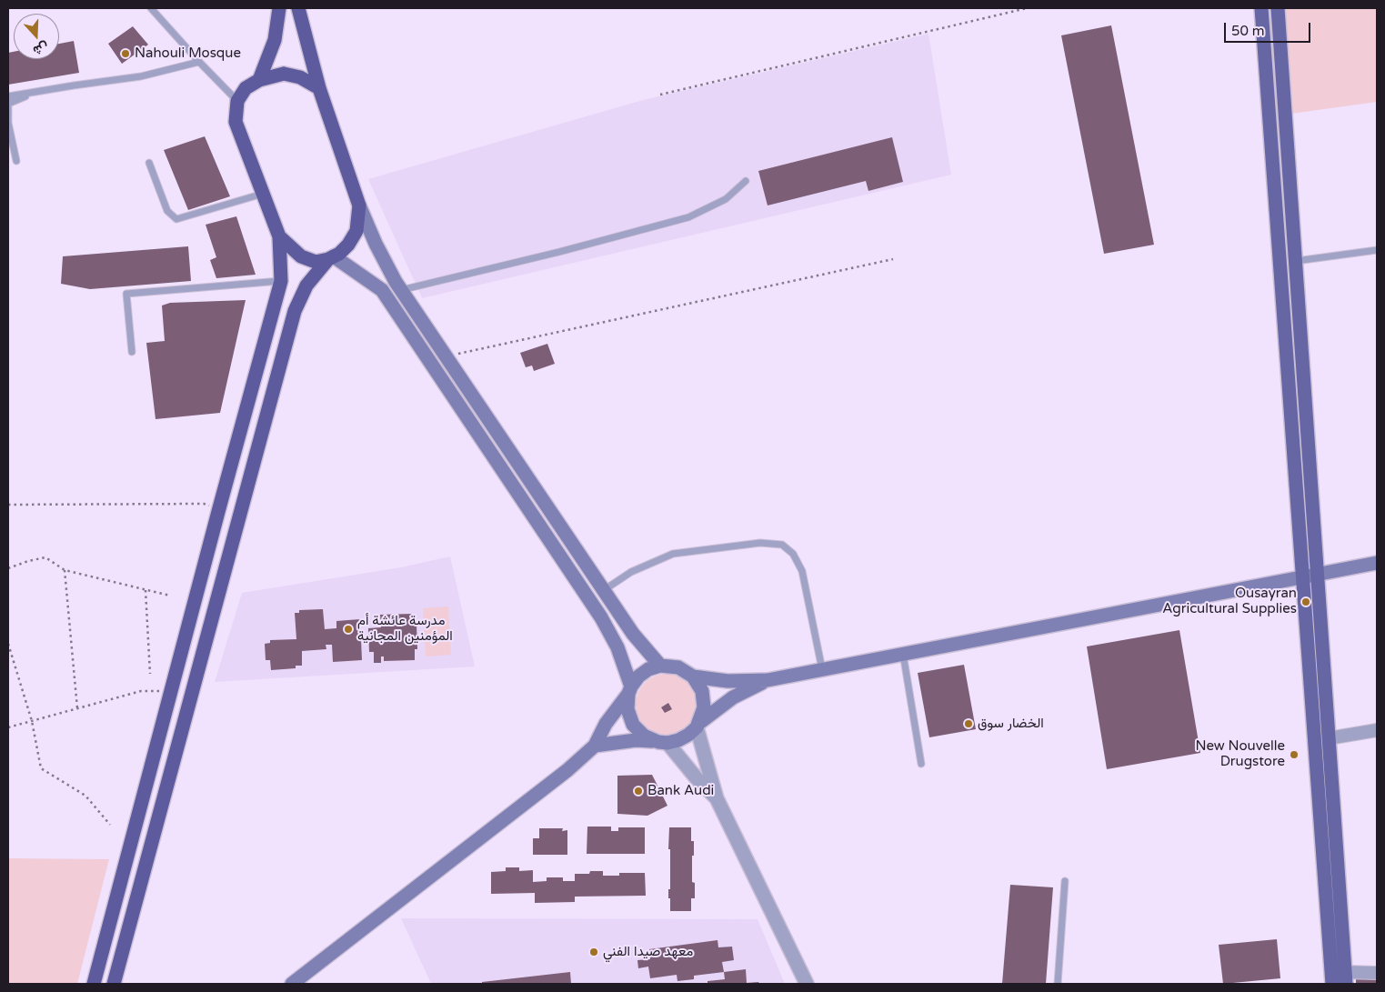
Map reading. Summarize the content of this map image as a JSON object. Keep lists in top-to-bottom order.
{
  "places": [
    "Nahouli Mosque",
    "Ousayran Agricultural Supplies",
    "مدرسة عائشة أم المؤمنين المجانية",
    "الخضار سوق",
    "New Nouvelle Drugstore",
    "Bank Audi",
    "معهد صيدا الفني"
  ],
  "scale_bar": "50 m",
  "north": "bottom"
}
